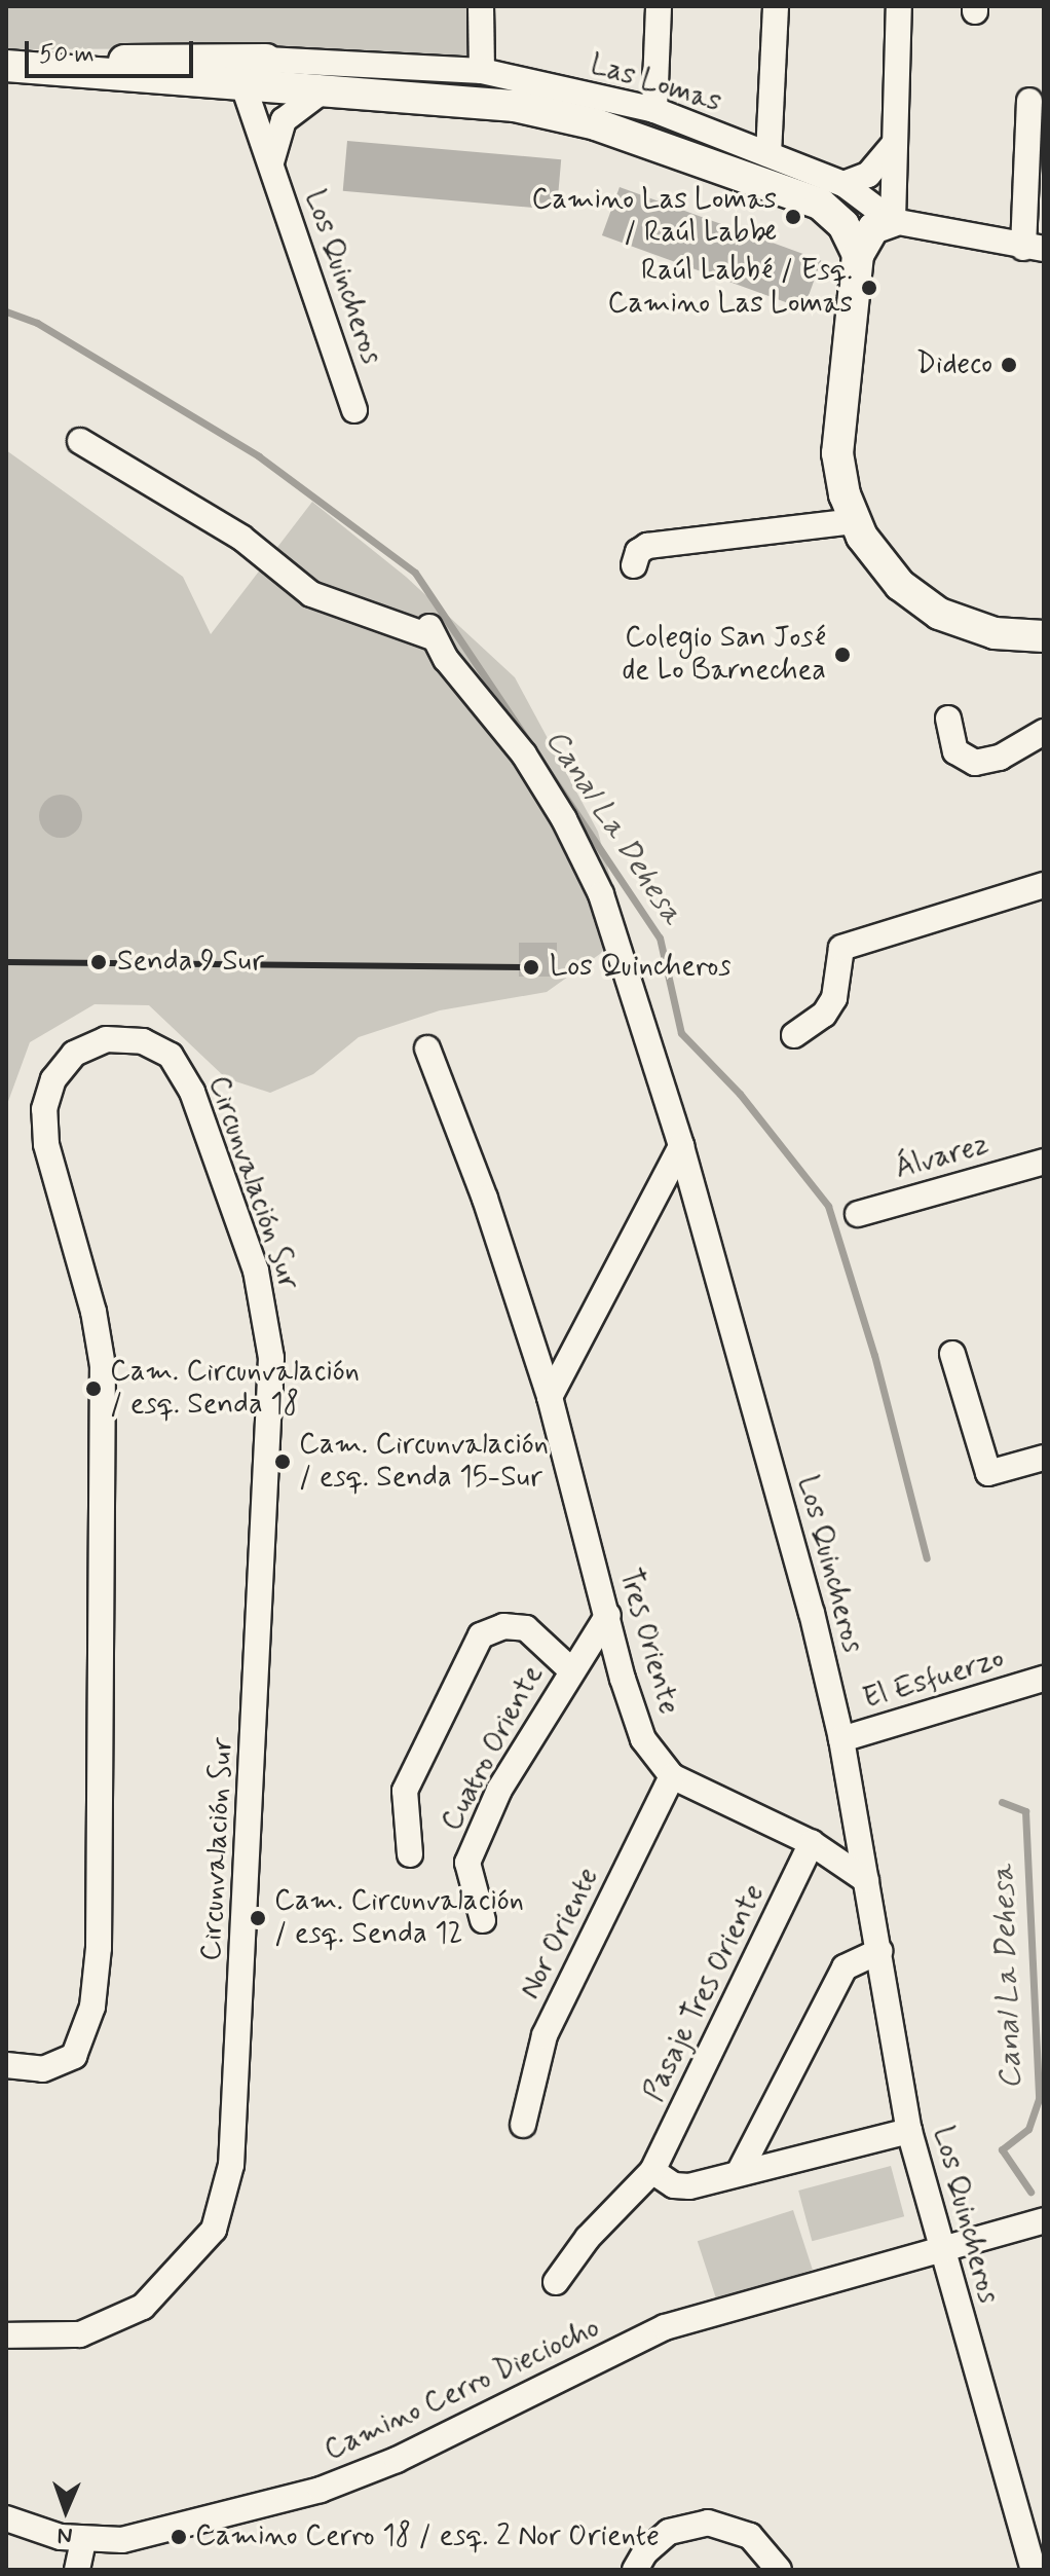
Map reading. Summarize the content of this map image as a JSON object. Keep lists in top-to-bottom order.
{
  "streets": {
    "street": [
      "Las Lomas",
      "Los Quincheros",
      "Álvarez",
      "Circunvalación Sur",
      "Tres Oriente",
      "El Esfuerzo",
      "Cuatro Oriente",
      "Nor Oriente",
      "Pasaje Tres Oriente",
      "Camino Cerro Dieciocho"
    ]
  },
  "crossings": [
    ["Los Quincheros", "Tres Oriente"],
    ["Los Quincheros", "El Esfuerzo"],
    ["Los Quincheros", "Camino Cerro Dieciocho"],
    ["Tres Oriente", "Cuatro Oriente"],
    ["Tres Oriente", "Nor Oriente"],
    ["Tres Oriente", "Pasaje Tres Oriente"]
  ],
  "water": ["Canal La Dehesa"],
  "places": [
    "Camino Las Lomas / Raúl Labbe",
    "Raúl Labbé / Esq. Camino Las Lomas",
    "Dideco",
    "Colegio San José de Lo Barnechea",
    "Senda 9 Sur",
    "Los Quincheros",
    "Cam. Circunvalación / esq. Senda 18",
    "Cam. Circunvalación / esq. Senda 15-Sur",
    "Cam. Circunvalación / esq. Senda 12",
    "Camino Cerro 18 / esq. 2 Nor Oriente"
  ],
  "scale_bar": "50 m",
  "north": "bottom"
}
